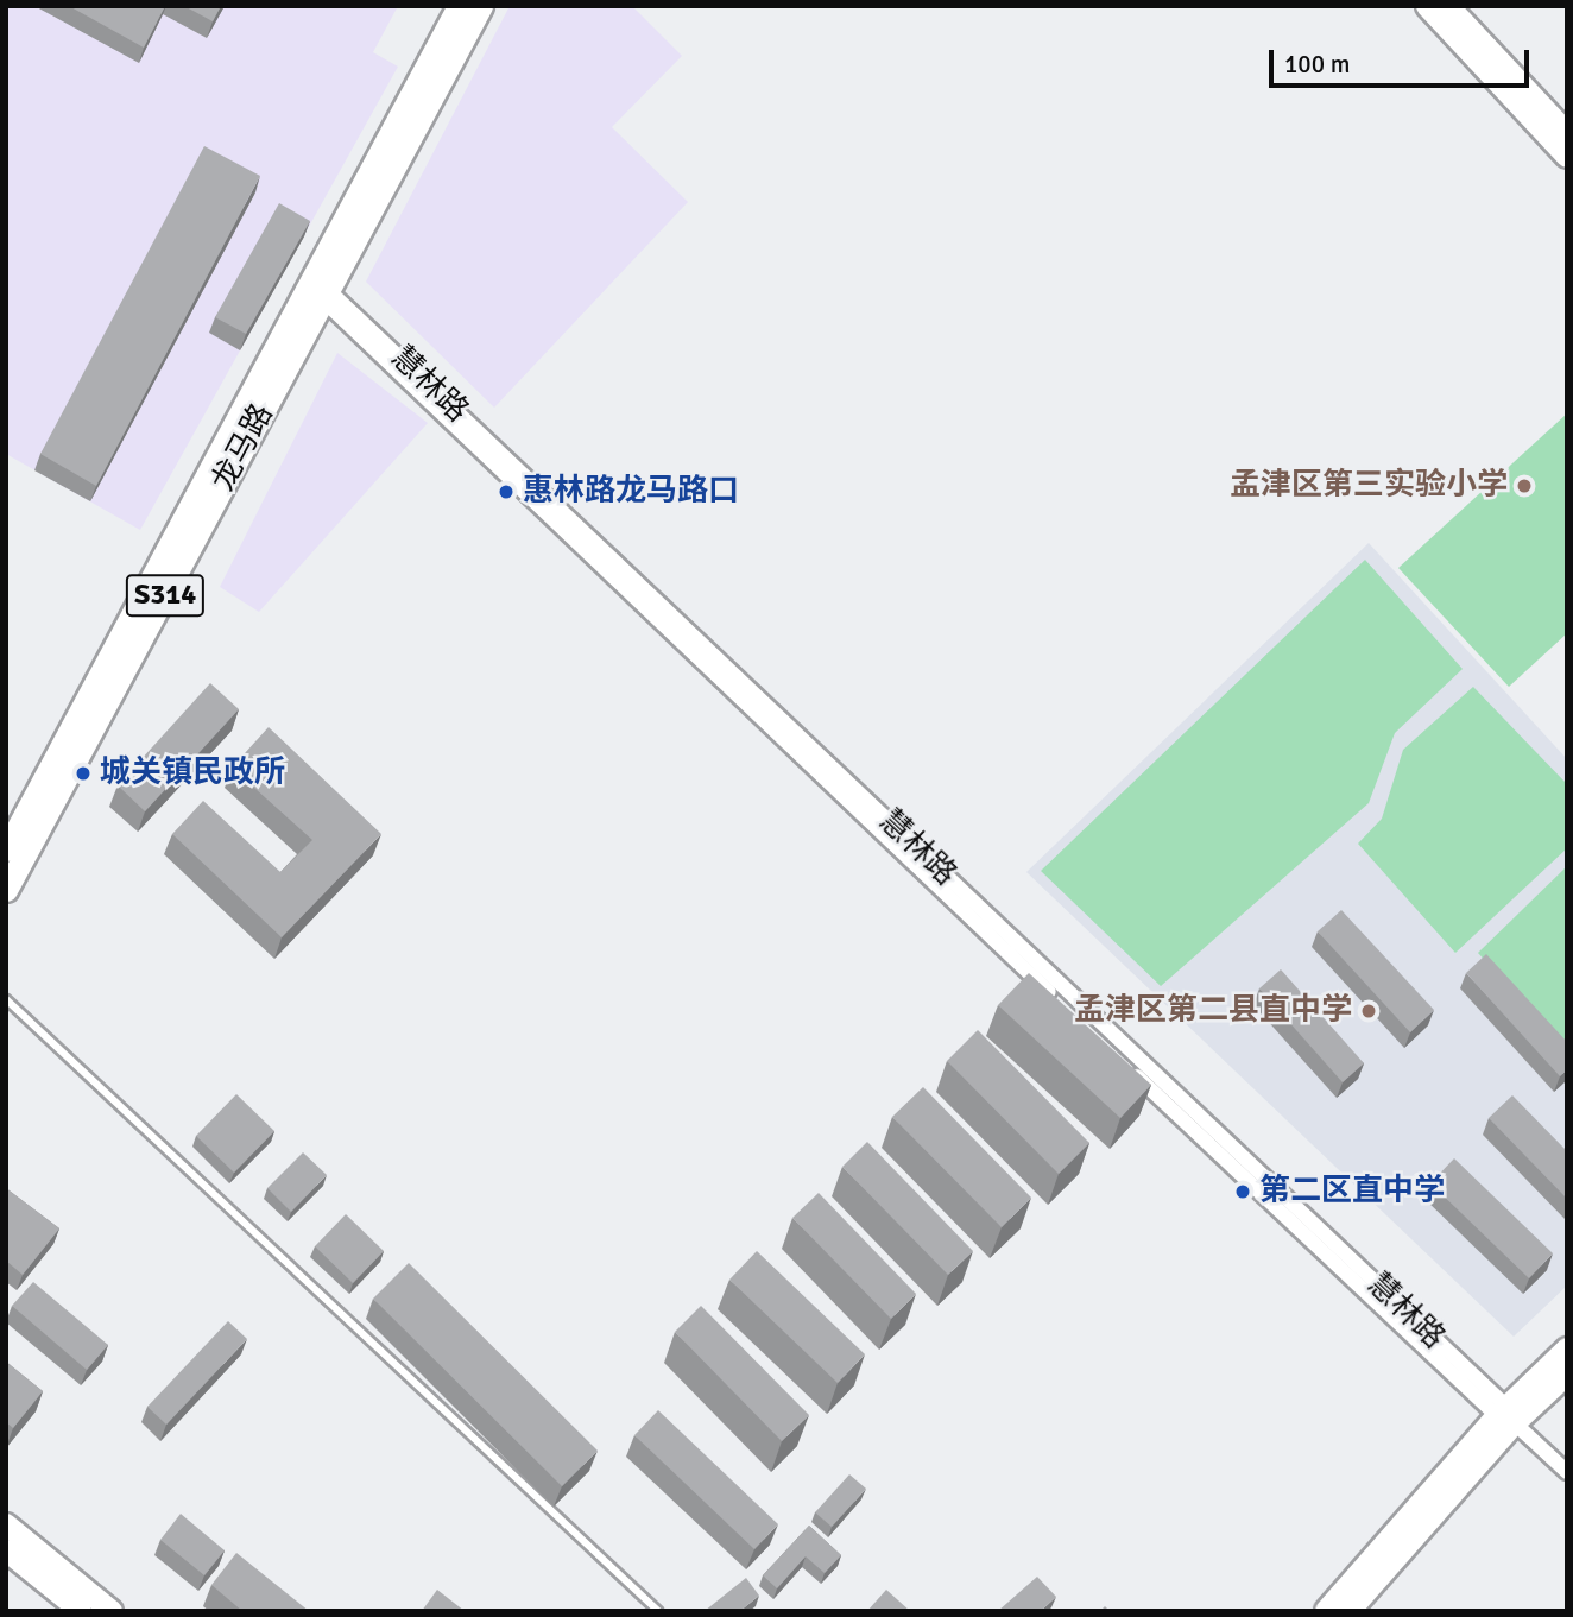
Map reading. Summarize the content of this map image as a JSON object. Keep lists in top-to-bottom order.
{
  "streets": {
    "main road": ["龙马路", "S314"],
    "street": ["慧林路"]
  },
  "crossings": [
    ["慧林路", "龙马路"]
  ],
  "places": [
    "孟津区第三实验小学",
    "惠林路龙马路口",
    "城关镇民政所",
    "孟津区第二县直中学",
    "第二区直中学"
  ],
  "scale_bar": "100 m"
}
